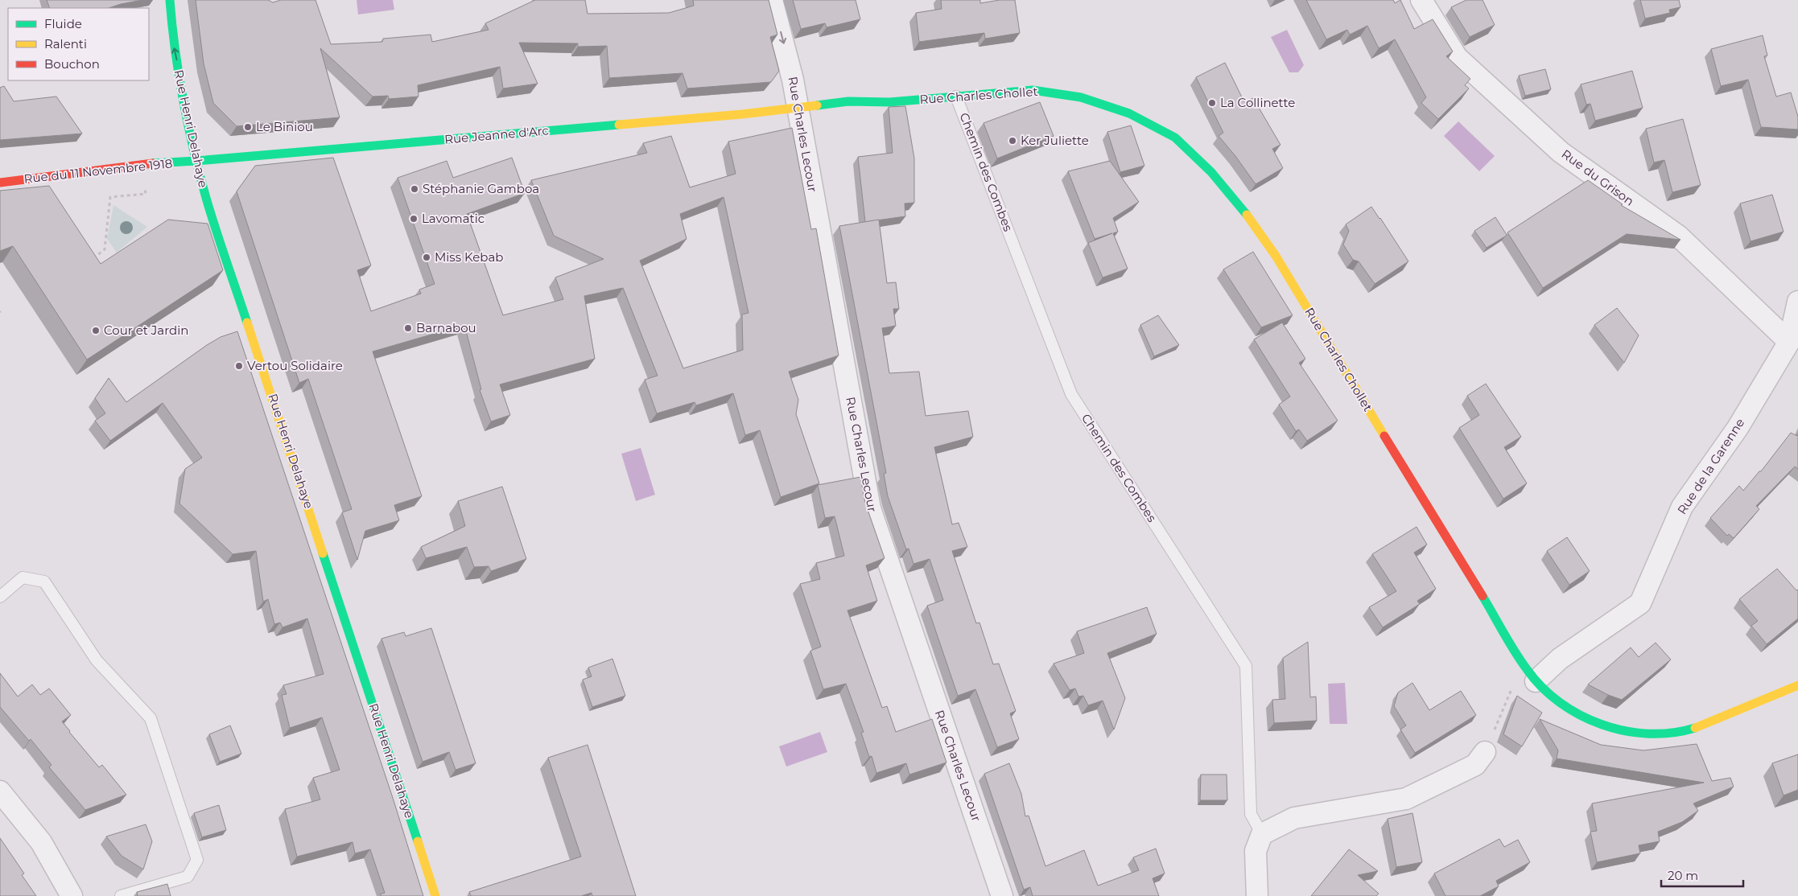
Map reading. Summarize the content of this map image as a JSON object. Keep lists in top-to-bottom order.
{
  "streets": {
    "street": [
      "Rue Charles Chollet",
      "Rue Henri Delahaye",
      "Rue Charles Lecour",
      "Rue Jeanne d'Arc",
      "Rue du 11 Novembre 1918",
      "Rue du Grison",
      "Rue de la Garenne"
    ],
    "lane": ["Chemin des Combes"]
  },
  "crossings": [
    ["Rue Charles Chollet", "Rue Charles Lecour"],
    ["Rue Charles Chollet", "Rue Jeanne d'Arc"],
    ["Rue Charles Chollet", "Chemin des Combes"],
    ["Rue Charles Chollet", "Rue de la Garenne"],
    ["Rue Henri Delahaye", "Rue Jeanne d'Arc"],
    ["Rue Henri Delahaye", "Rue du 11 Novembre 1918"],
    ["Rue Charles Lecour", "Rue Jeanne d'Arc"],
    ["Rue Jeanne d'Arc", "Rue du 11 Novembre 1918"],
    ["Rue du Grison", "Rue de la Garenne"]
  ],
  "places": [
    "La Collinette",
    "Le Biniou",
    "Ker Juliette",
    "Stéphanie Gamboa",
    "Lavomatic",
    "Miss Kebab",
    "Barnabou",
    "Cour et Jardin",
    "Vertou Solidaire"
  ],
  "legend": ["Fluide", "Ralenti", "Bouchon"],
  "scale_bar": "20 m"
}
